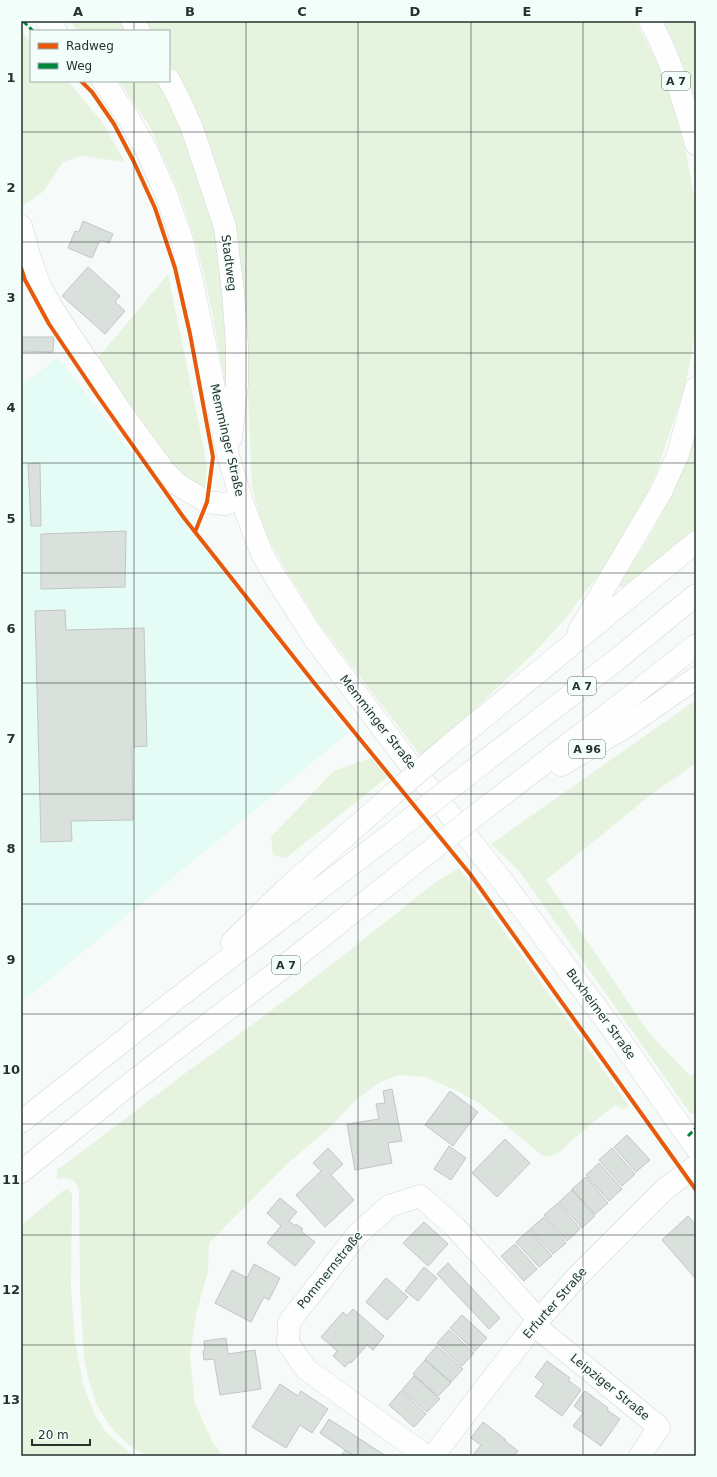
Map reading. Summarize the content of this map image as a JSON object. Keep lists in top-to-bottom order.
{
  "streets": {
    "main road": [
      "A 7",
      "Stadtweg",
      "Memminger Straße",
      "A 96",
      "Buxheimer Straße",
      "Pommernstraße",
      "Erfurter Straße",
      "Leipziger Straße"
    ]
  },
  "crossings": [
    ["A 7", "A 96"],
    ["Stadtweg", "Memminger Straße"],
    ["Memminger Straße", "Buxheimer Straße"],
    ["Pommernstraße", "Erfurter Straße"],
    ["Pommernstraße", "Leipziger Straße"],
    ["Erfurter Straße", "Leipziger Straße"]
  ],
  "legend": ["Radweg", "Weg"],
  "scale_bar": "20 m",
  "grid": {
    "columns": [
      "A",
      "B",
      "C",
      "D",
      "E",
      "F"
    ],
    "rows": [
      "1",
      "2",
      "3",
      "4",
      "5",
      "6",
      "7",
      "8",
      "9",
      "10",
      "11",
      "12",
      "13"
    ]
  }
}
